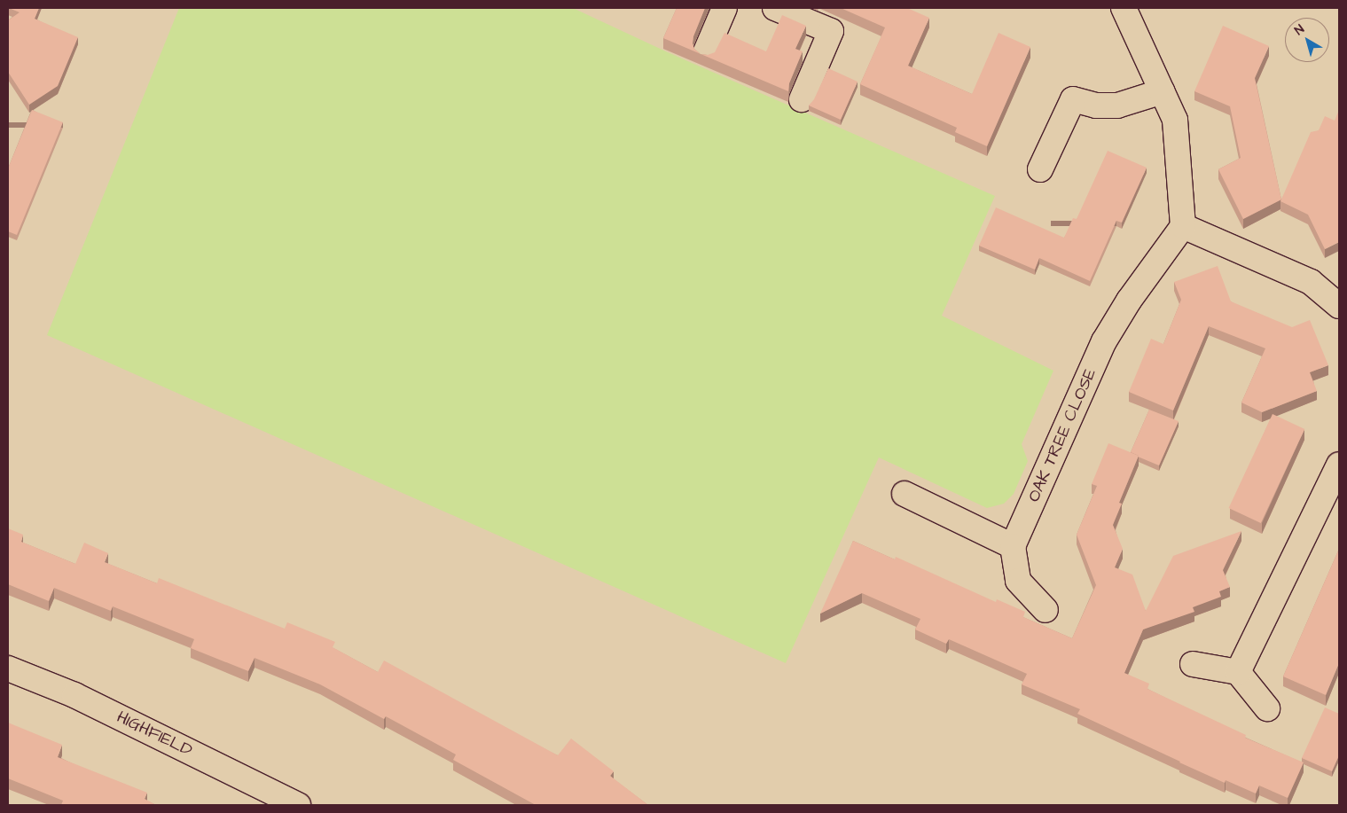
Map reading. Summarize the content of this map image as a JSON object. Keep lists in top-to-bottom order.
{
  "streets": {
    "street": ["OAK TREE CLOSE", "HIGHFIELD"]
  },
  "north": "top left"
}
